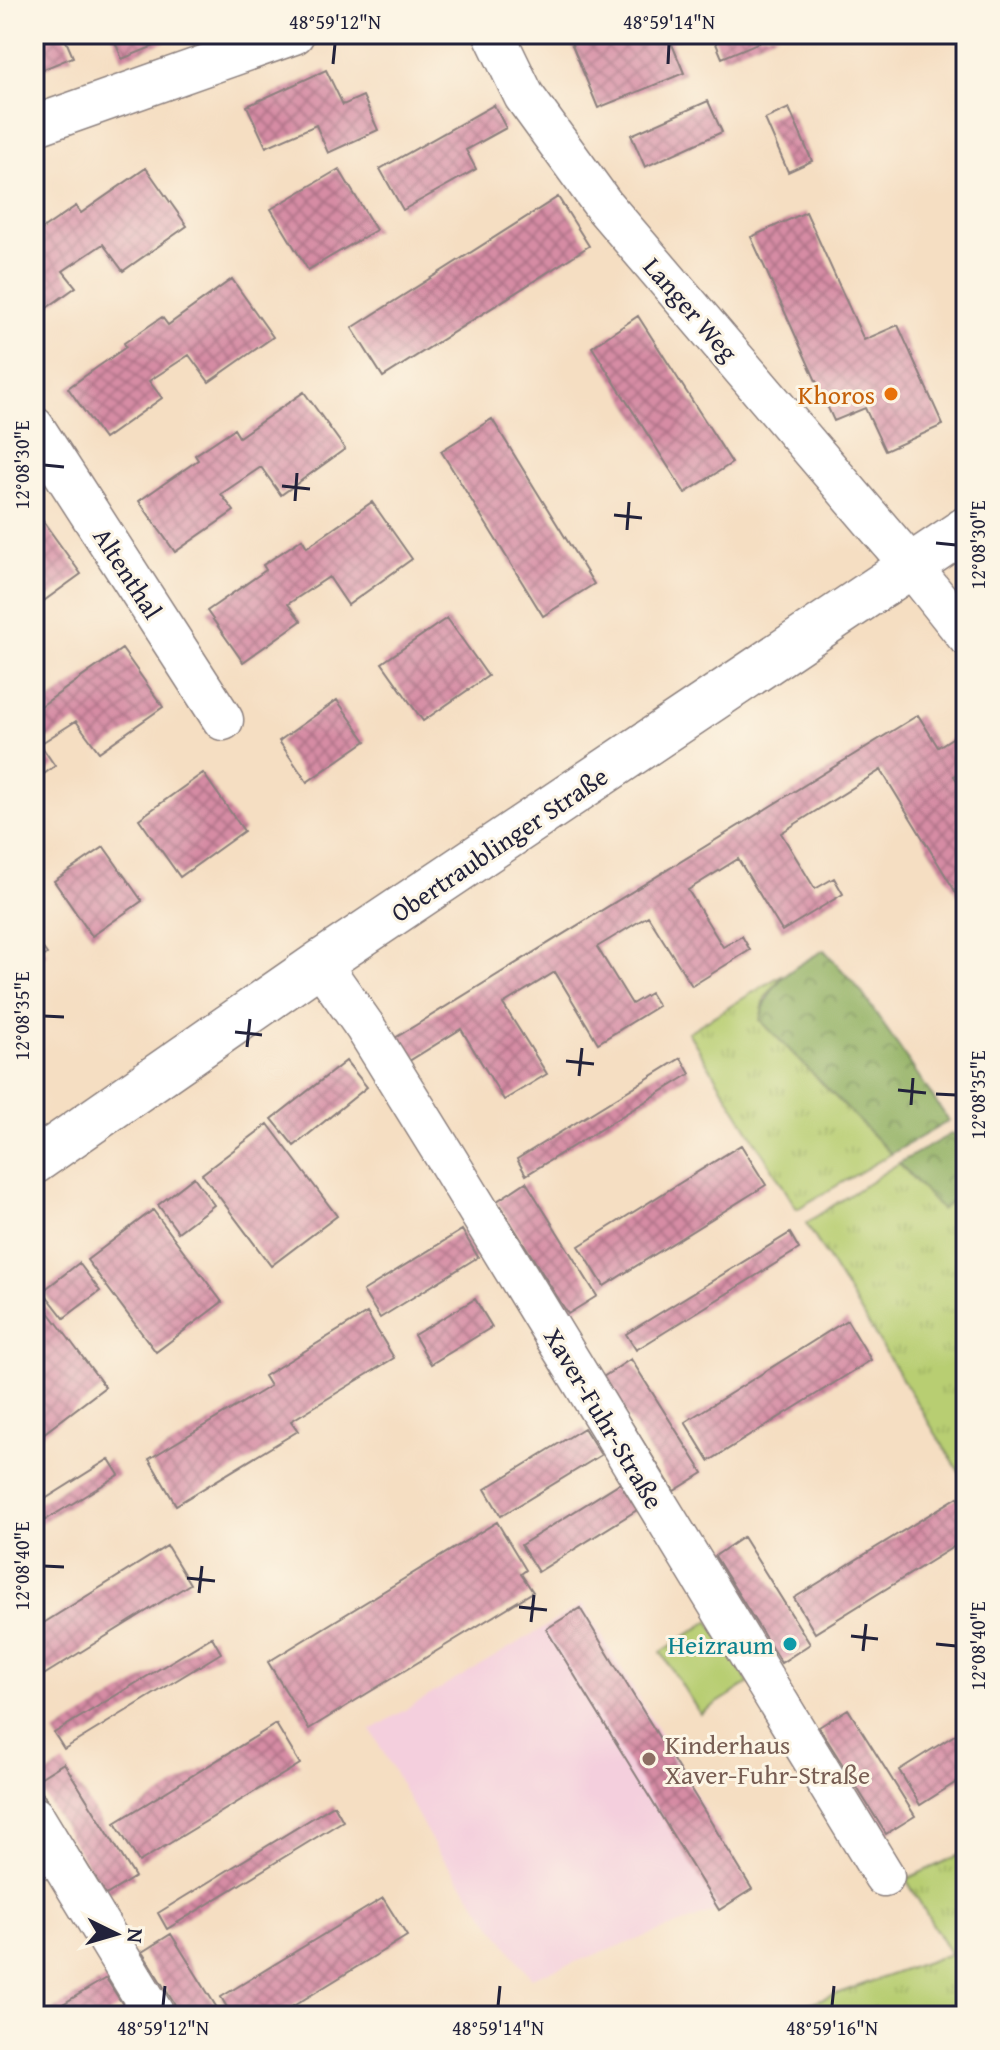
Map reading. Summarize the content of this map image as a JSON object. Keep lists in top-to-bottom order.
{
  "streets": {
    "street": [
      "Langer Weg",
      "Altenthal",
      "Obertraublinger Straße",
      "Xaver-Fuhr-Straße"
    ]
  },
  "crossings": [
    ["Langer Weg", "Obertraublinger Straße"],
    ["Obertraublinger Straße", "Xaver-Fuhr-Straße"]
  ],
  "places": ["Khoros", "Heizraum", "Kinderhaus Xaver-Fuhr-Straße"],
  "north": "right",
  "coordinates": [
    "48°59'12\"N",
    "48°59'14\"N",
    "12°08'30\"E",
    "12°08'35\"E",
    "12°08'40\"E",
    "48°59'16\"N"
  ]
}
